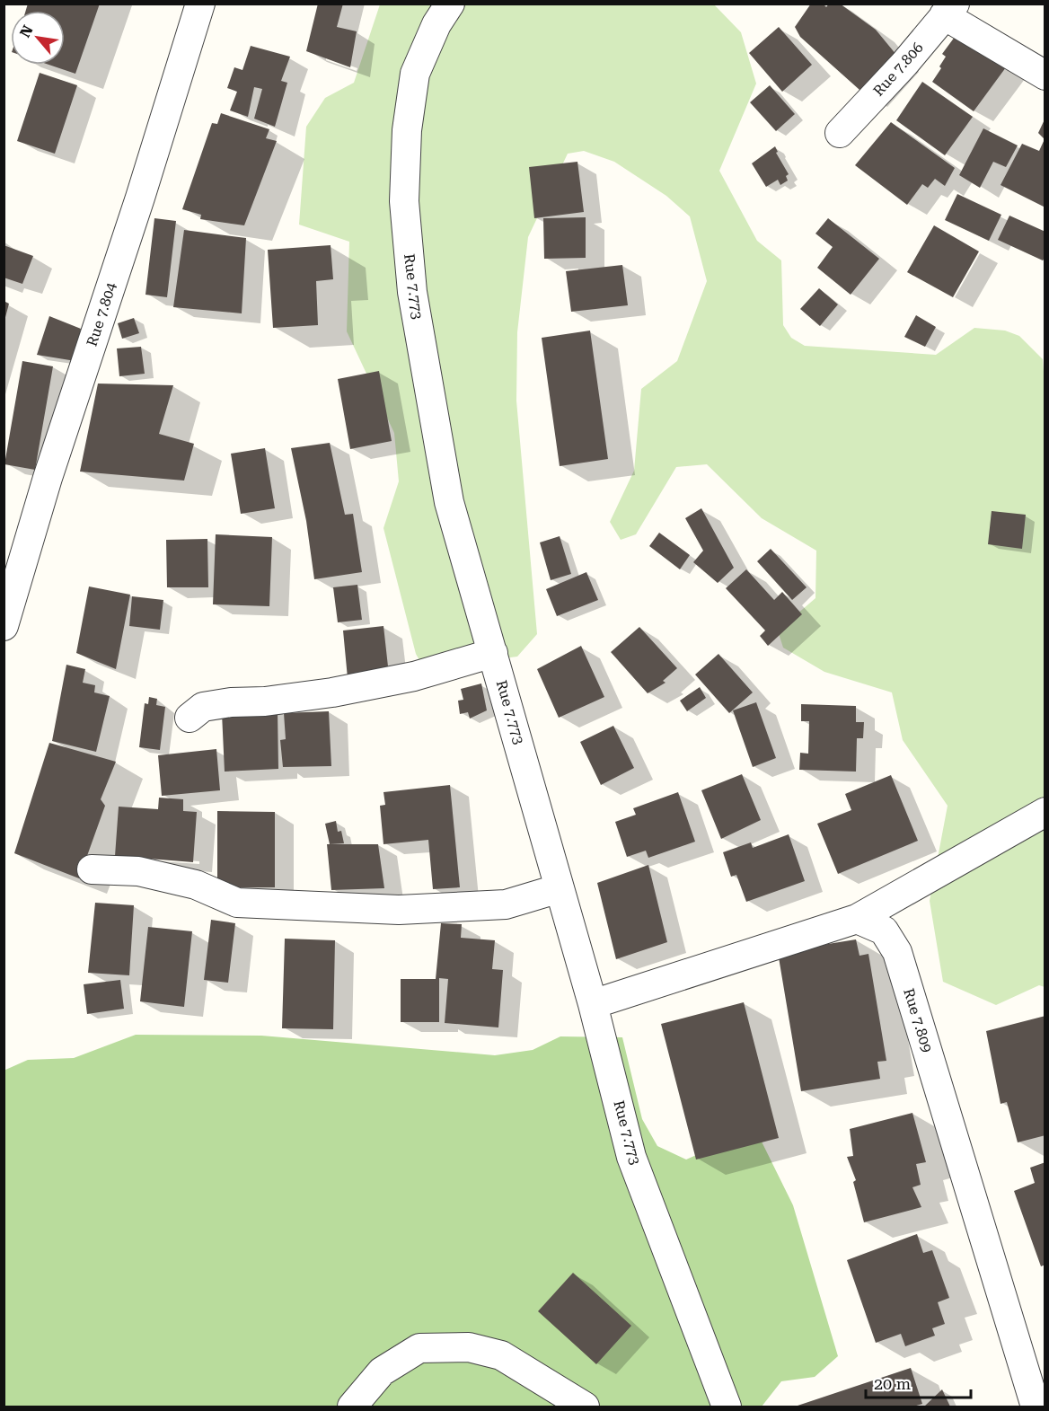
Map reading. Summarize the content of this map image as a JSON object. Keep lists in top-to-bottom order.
{
  "streets": {
    "street": [
      "Rue 7.806",
      "Rue 7.773",
      "Rue 7.804",
      "Rue 7.809"
    ]
  },
  "scale_bar": "20 m",
  "north": "top left"
}
